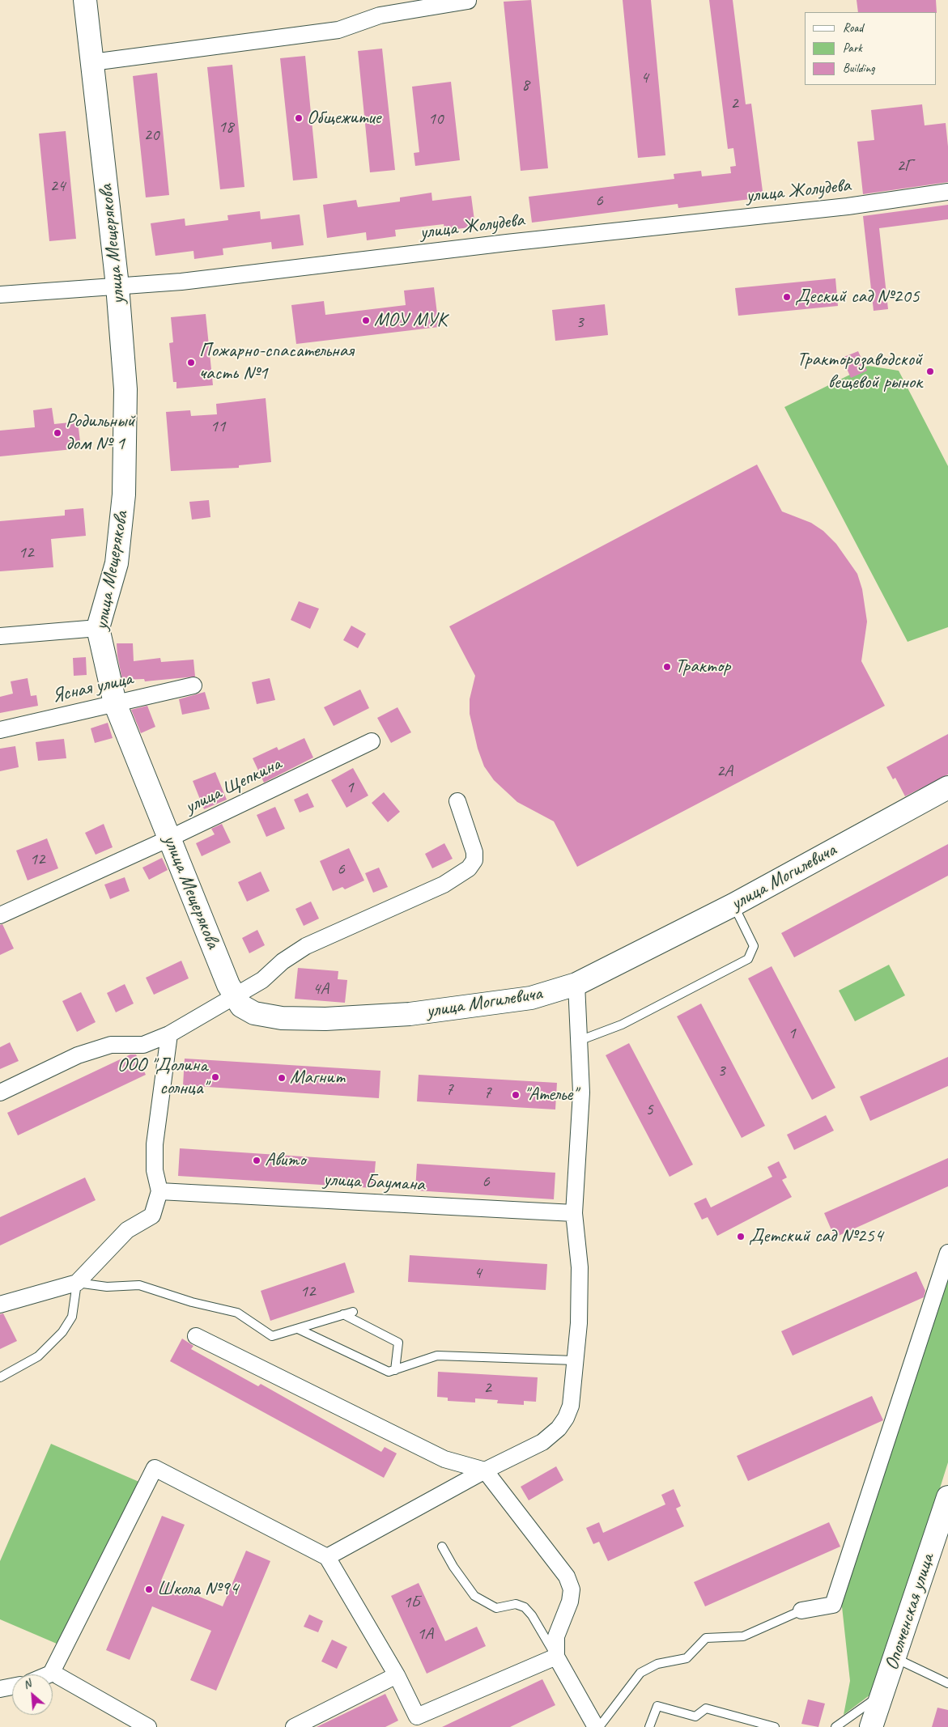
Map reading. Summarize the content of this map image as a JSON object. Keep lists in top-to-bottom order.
{
  "streets": {
    "main road": ["улица Мещерякова", "улица Могилевича", "Ополченская улица"],
    "street": [
      "улица Жолудева",
      "Ясная улица",
      "улица Щепкина",
      "улица Баумана"
    ]
  },
  "crossings": [
    ["улица Жолудева", "улица Мещерякова"],
    ["улица Мещерякова", "Ясная улица"],
    ["улица Мещерякова", "улица Щепкина"],
    ["улица Мещерякова", "улица Могилевича"]
  ],
  "places": [
    "Общежитие",
    "Деский сад №205",
    "МОУ МУК",
    "Пожарно-спасательная часть №1",
    "Тракторозаводской вещевой рынок",
    "Родильный дом № 1",
    "Трактор",
    "ООО \"Долина солнца\"",
    "Магнит",
    "\"Ателье\"",
    "Авито",
    "Детский сад №254",
    "Школа №94"
  ],
  "house_numbers": [
    "4",
    "8",
    "2",
    "10",
    "18",
    "20",
    "2Г",
    "24",
    "6",
    "3",
    "11",
    "12",
    "2А",
    "1",
    "12",
    "6",
    "4А",
    "1",
    "3",
    "7",
    "7",
    "5",
    "6",
    "4",
    "12",
    "2",
    "1Б",
    "1А"
  ],
  "legend": ["Road", "Park", "Building"],
  "north": "top left"
}
